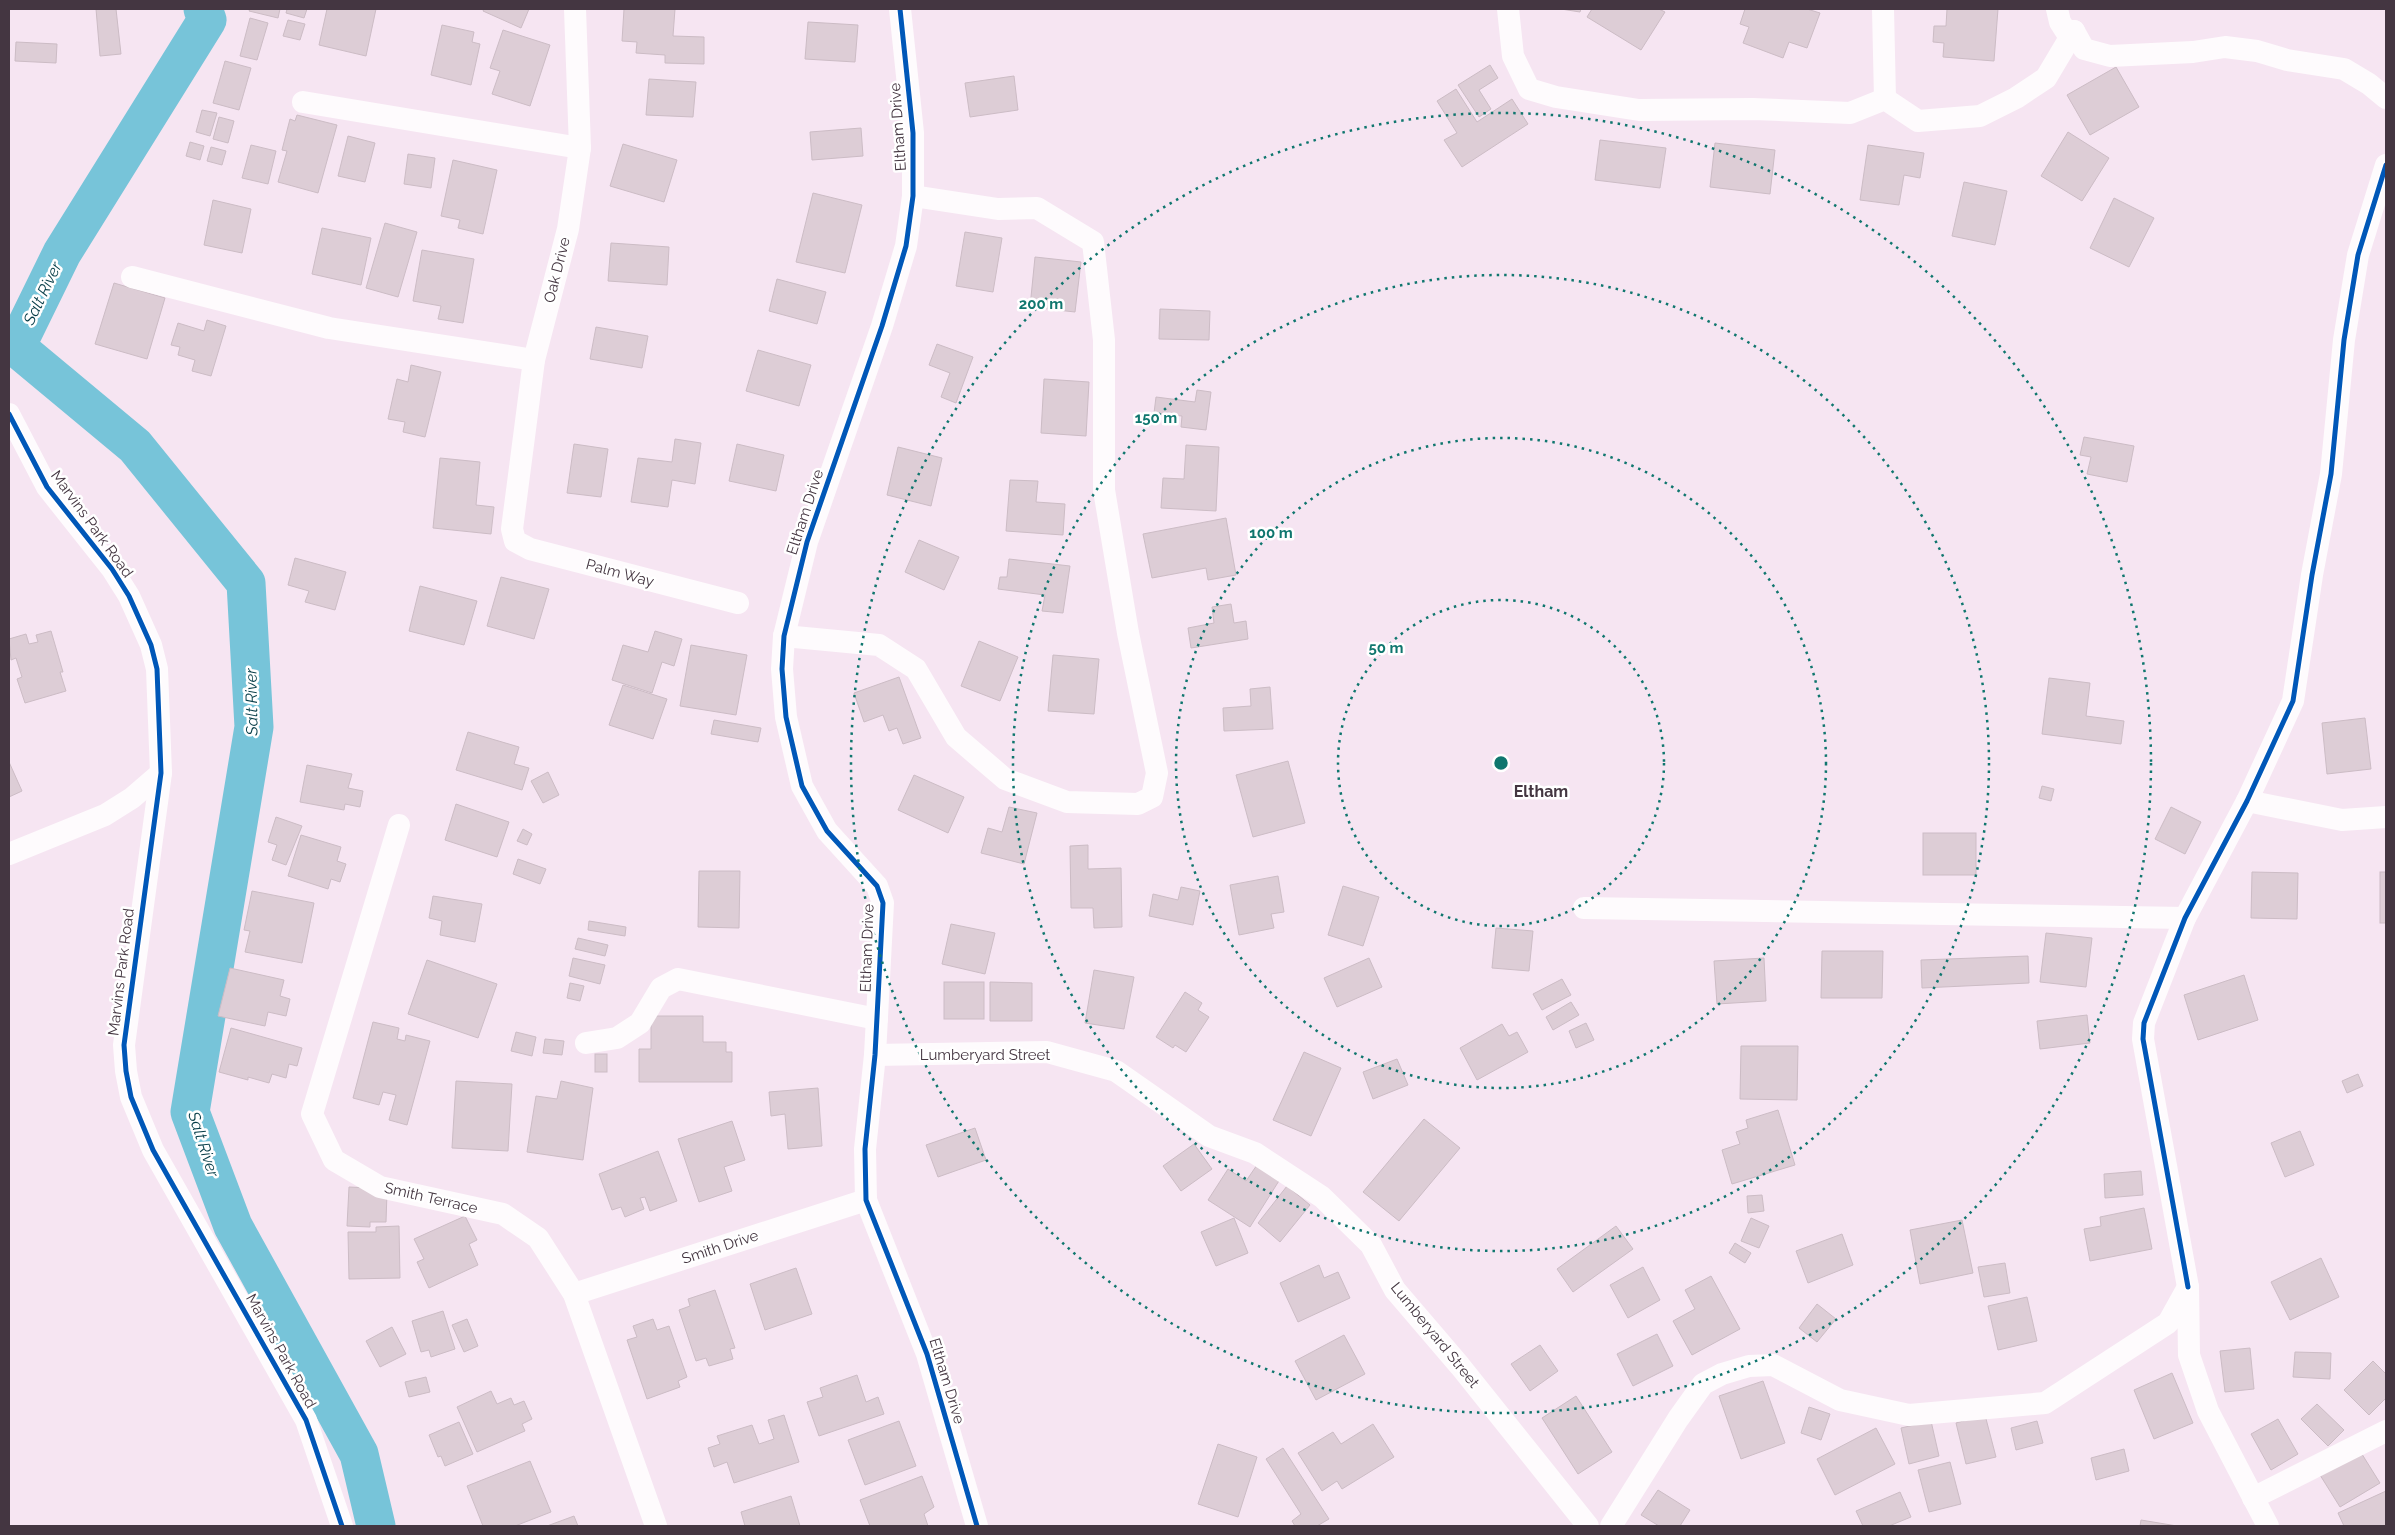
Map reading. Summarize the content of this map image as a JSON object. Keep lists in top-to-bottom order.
{
  "streets": {
    "street": [
      "Eltham Drive",
      "Oak Drive",
      "Marvins Park Road",
      "Palm Way",
      "Lumberyard Street",
      "Smith Terrace",
      "Smith Drive"
    ]
  },
  "crossings": [
    ["Eltham Drive", "Lumberyard Street"],
    ["Eltham Drive", "Smith Drive"],
    ["Oak Drive", "Palm Way"],
    ["Smith Terrace", "Smith Drive"]
  ],
  "districts": ["Eltham"],
  "water": ["Salt River"],
  "rings": [
    "200 m",
    "150 m",
    "100 m",
    "50 m"
  ]
}
